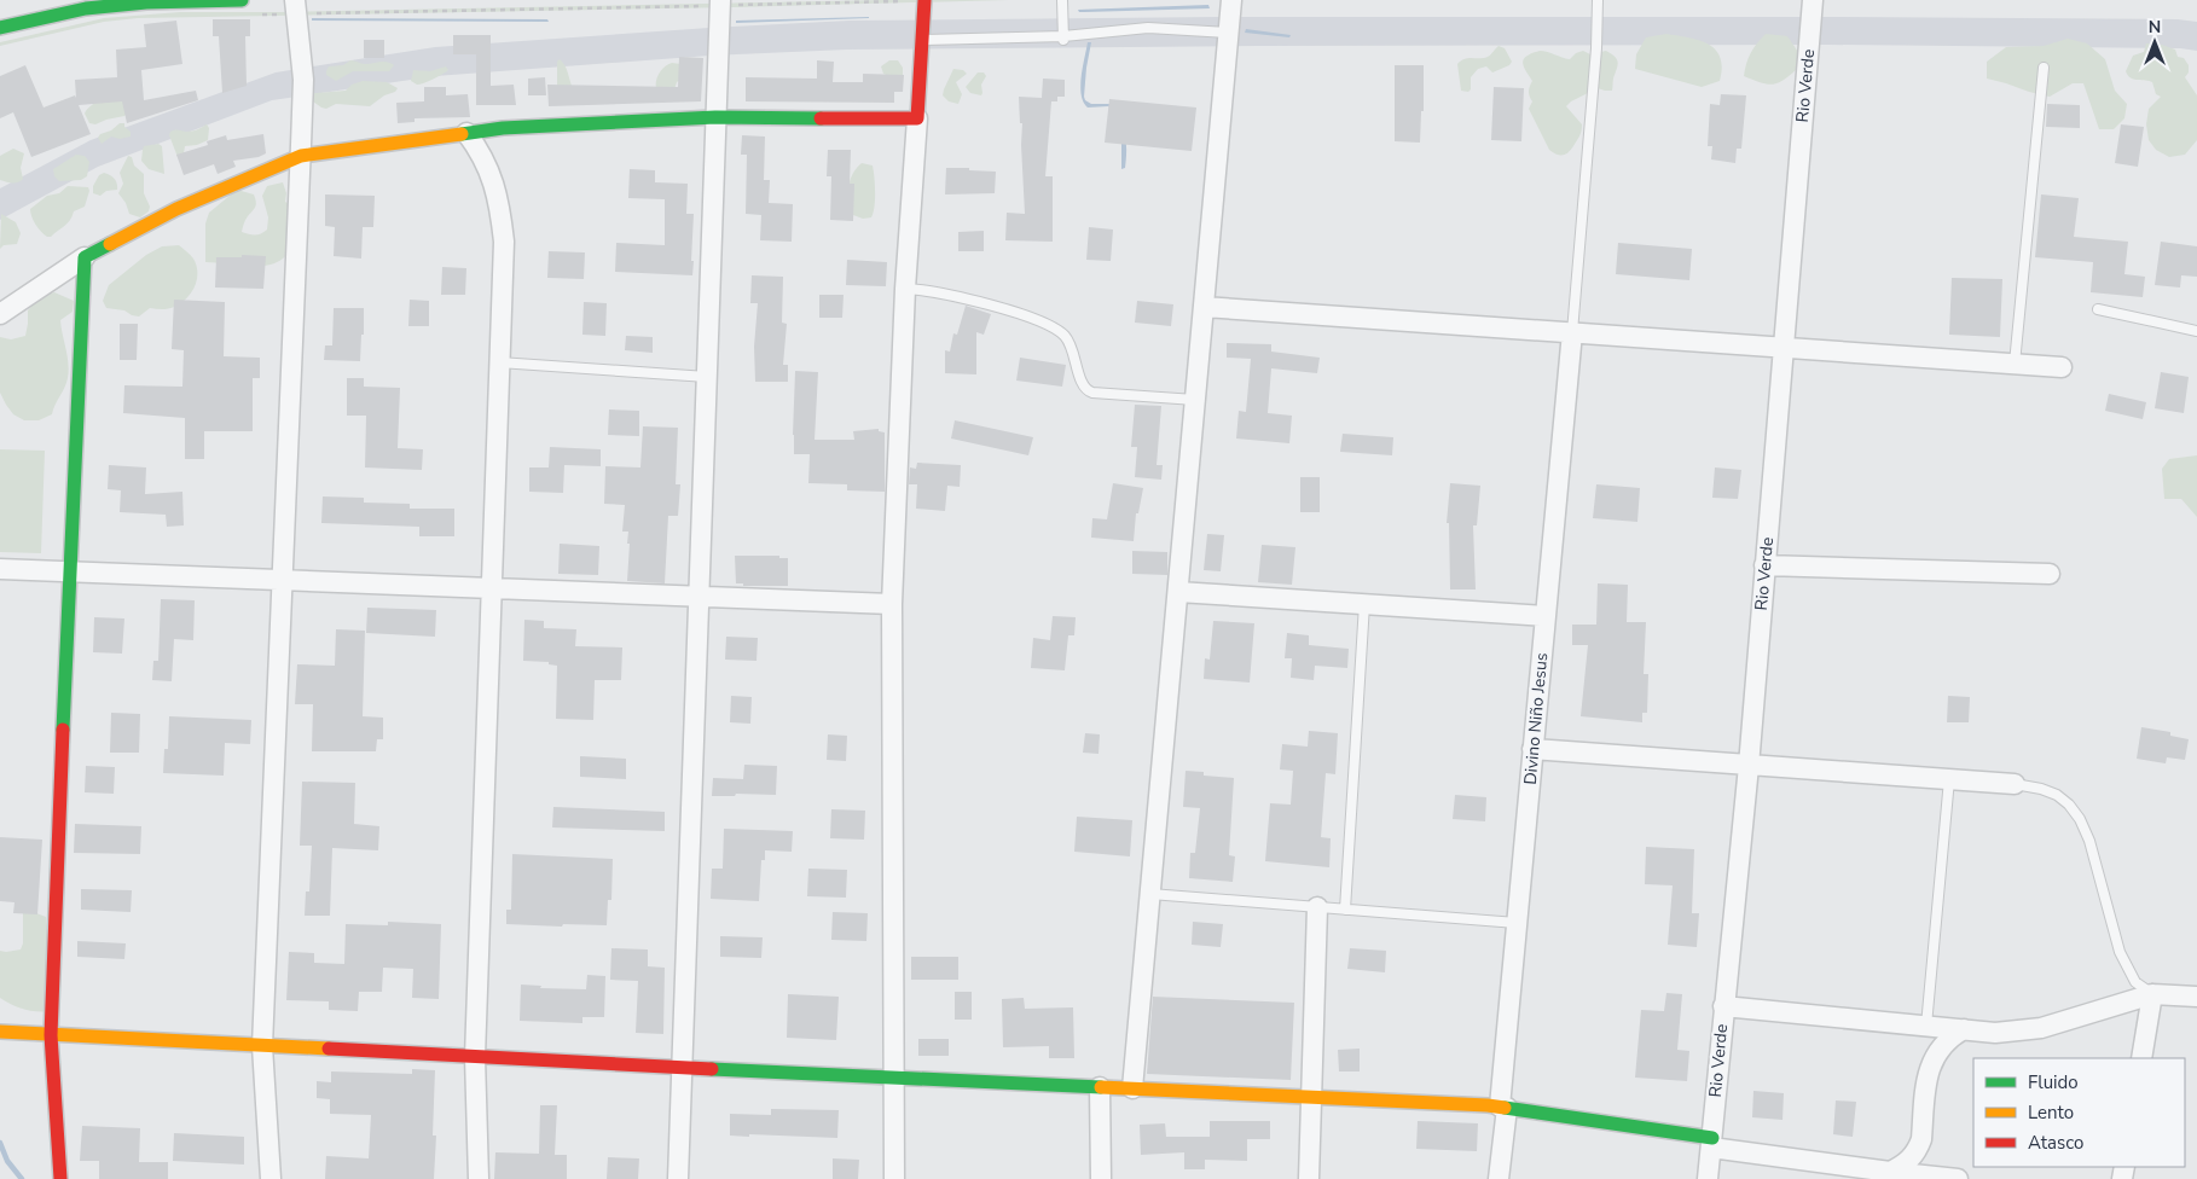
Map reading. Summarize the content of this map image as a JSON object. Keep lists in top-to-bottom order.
{
  "streets": {
    "street": ["Rio Verde", "Divino Niño Jesus"]
  },
  "legend": ["Fluido", "Lento", "Atasco"],
  "north": "top"
}
